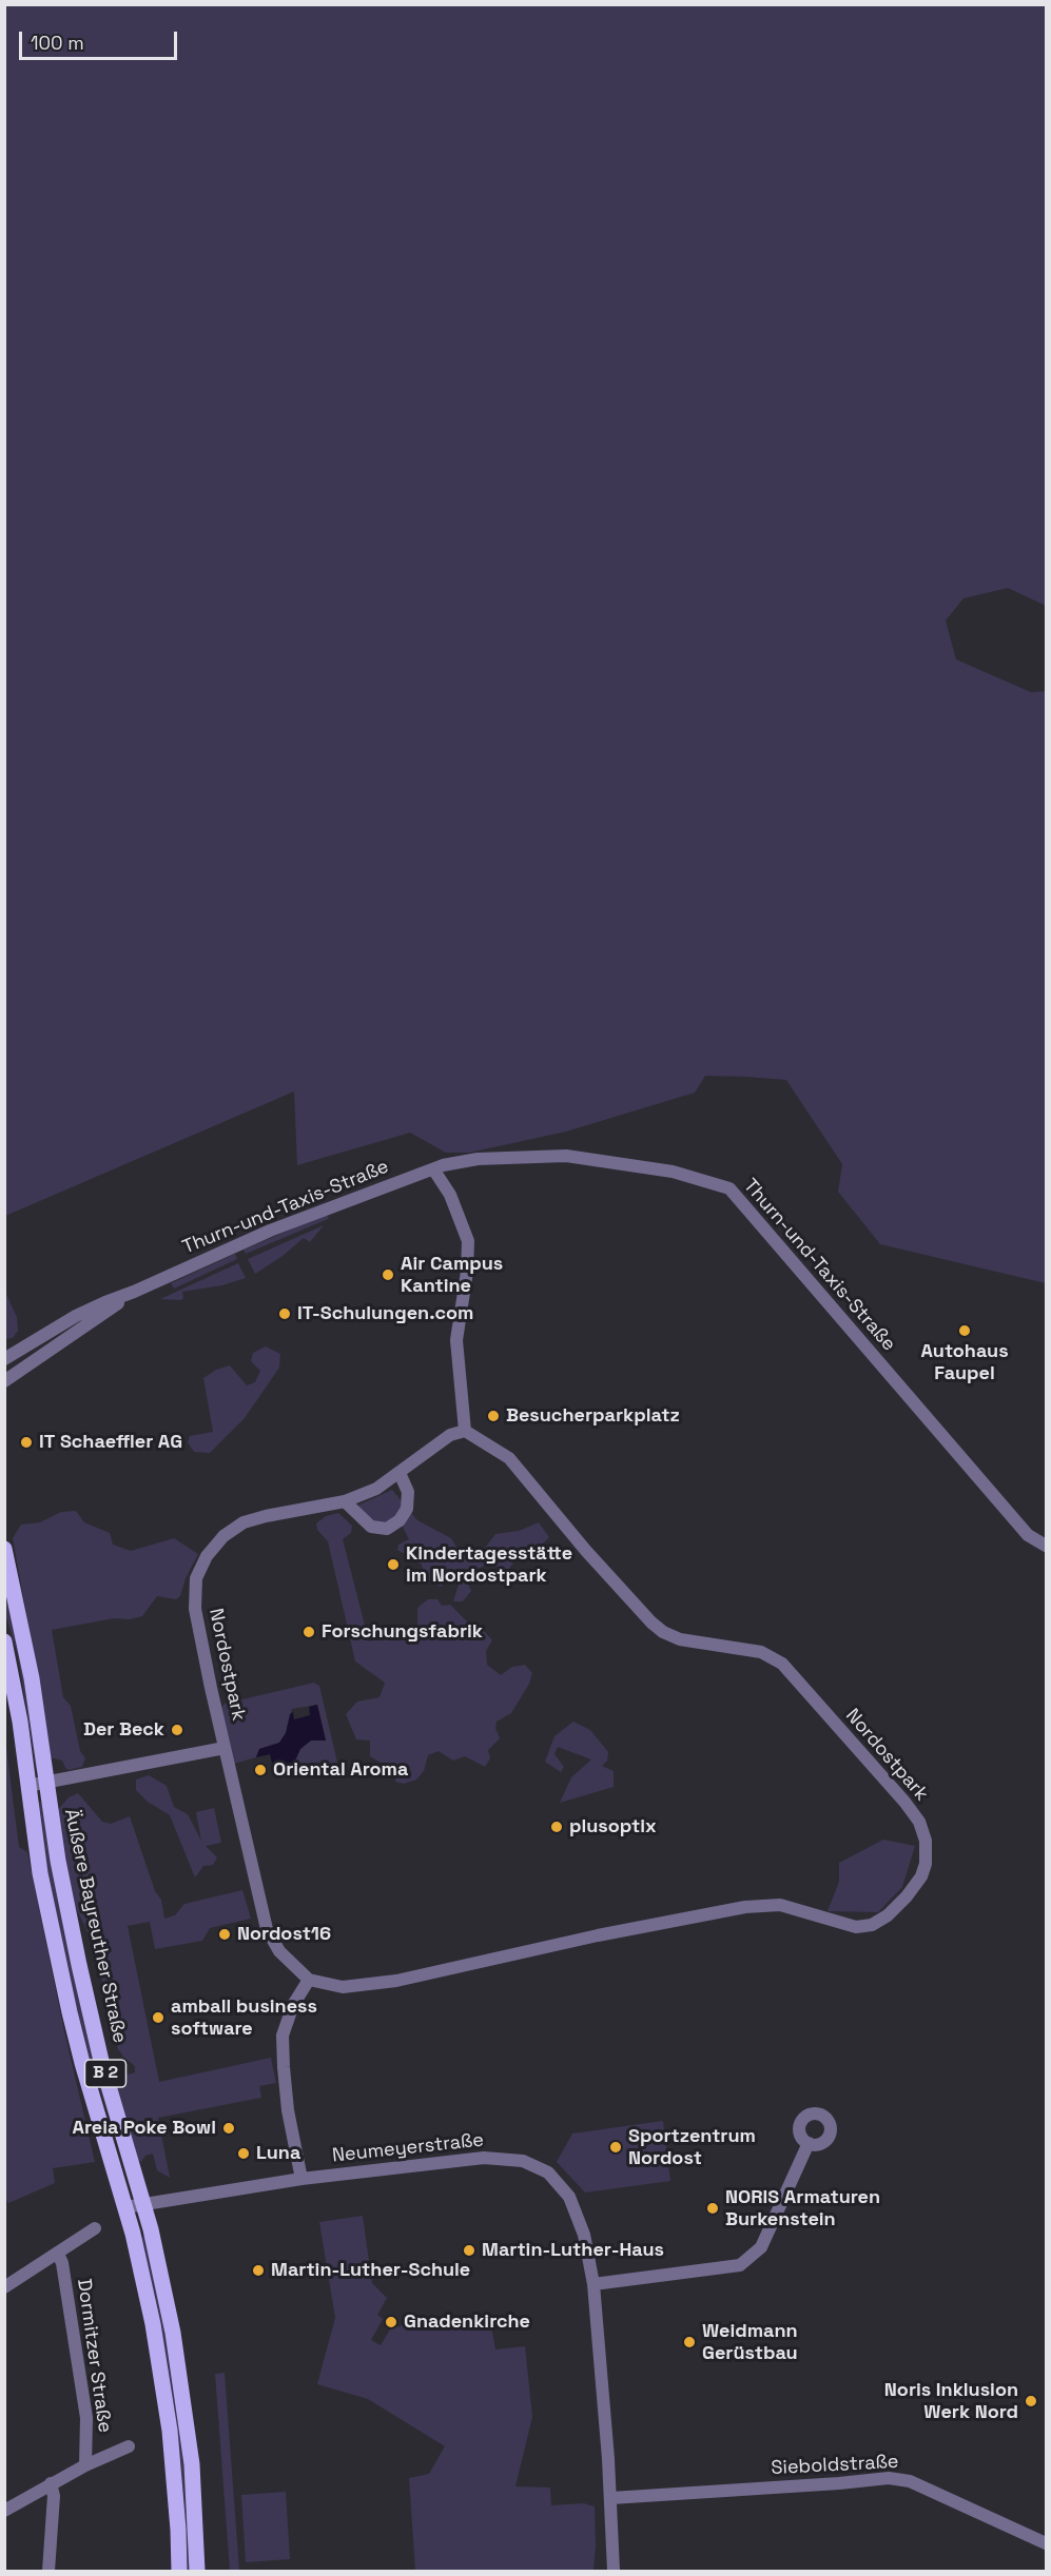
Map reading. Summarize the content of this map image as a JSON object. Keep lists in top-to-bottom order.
{
  "streets": {
    "main road": ["Äußere Bayreuther Straße", "B 2"],
    "street": [
      "Thurn-und-Taxis-Straße",
      "Nordostpark",
      "Neumeyerstraße",
      "Dormitzer Straße",
      "Sieboldstraße"
    ]
  },
  "crossings": [
    ["Nordostpark", "Äußere Bayreuther Straße"],
    ["Äußere Bayreuther Straße", "Neumeyerstraße"],
    ["Neumeyerstraße", "Sieboldstraße"]
  ],
  "places": [
    "Air Campus Kantine",
    "IT-Schulungen.com",
    "Autohaus Faupel",
    "Besucherparkplatz",
    "IT Schaeffler AG",
    "Kindertagesstätte im Nordostpark",
    "Forschungsfabrik",
    "Der Beck",
    "Oriental Aroma",
    "plusoptix",
    "Nordost16",
    "amball business software",
    "Areia Poke Bowl",
    "Sportzentrum Nordost",
    "Luna",
    "NORIS Armaturen Burkenstein",
    "Martin-Luther-Haus",
    "Martin-Luther-Schule",
    "Gnadenkirche",
    "Weidmann Gerüstbau",
    "Noris Inklusion Werk Nord"
  ],
  "scale_bar": "100 m"
}
